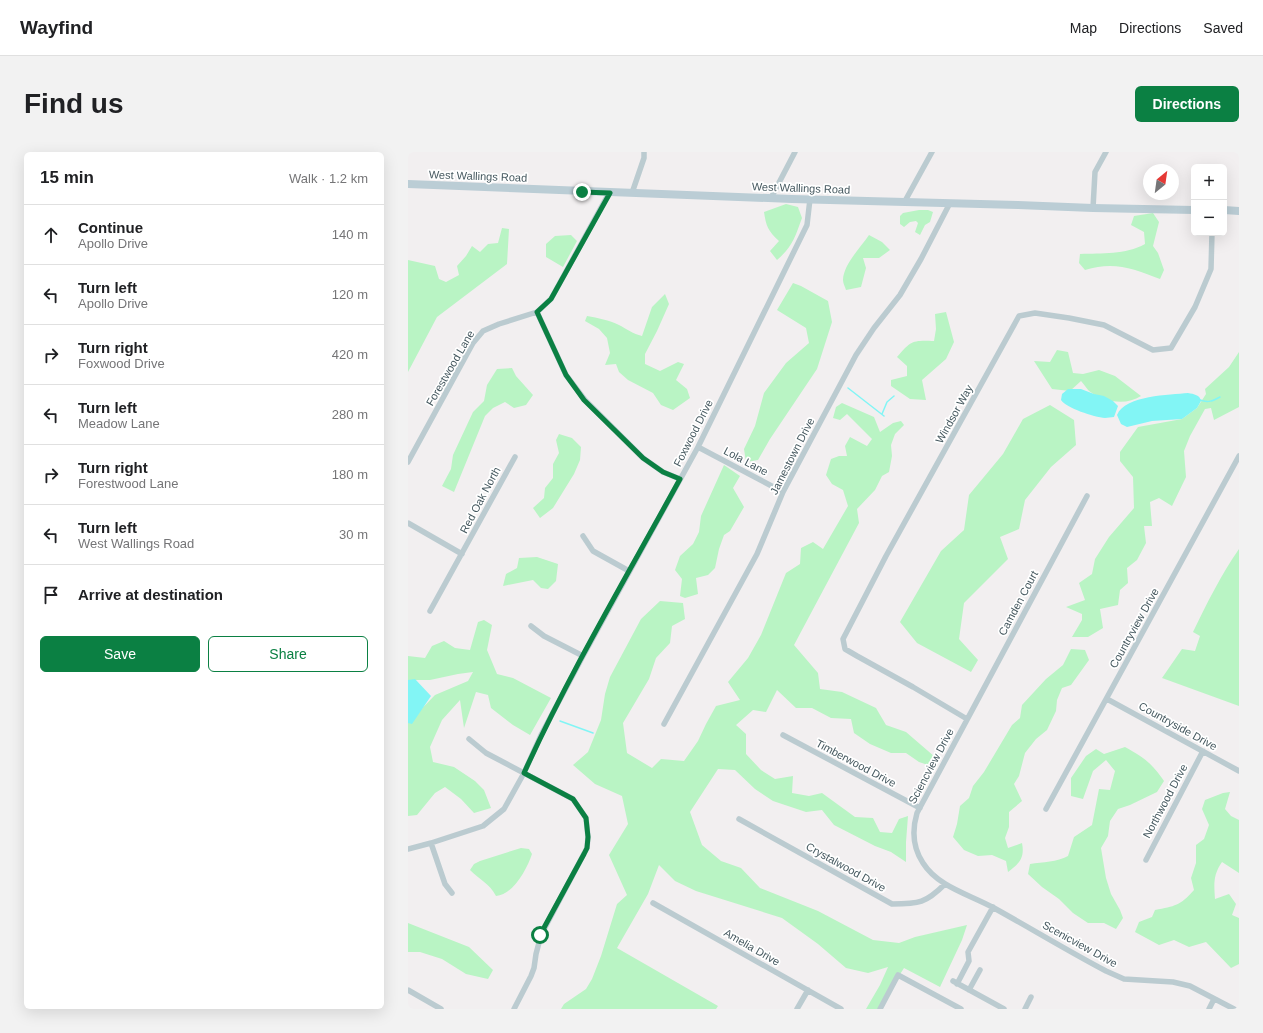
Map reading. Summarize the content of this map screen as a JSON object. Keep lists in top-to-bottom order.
{
  "streets": {
    "street": [
      "West Wallings Road",
      "Forestwood Lane",
      "Windsor Way",
      "Foxwood Drive",
      "Jamestown Drive",
      "Lola Lane",
      "Red Oak North",
      "Camden Court",
      "Countryview Drive",
      "Countryside Drive",
      "Timberwood Drive",
      "Sciencview Drive",
      "Northwood Drive",
      "Crystalwood Drive",
      "Scenicview Drive",
      "Amelia Drive"
    ]
  },
  "crossings": [
    ["West Wallings Road", "Forestwood Lane"],
    ["West Wallings Road", "Foxwood Drive"],
    ["West Wallings Road", "Jamestown Drive"],
    ["Windsor Way", "Camden Court"],
    ["Windsor Way", "Sciencview Drive"],
    ["Foxwood Drive", "Lola Lane"],
    ["Jamestown Drive", "Lola Lane"],
    ["Camden Court", "Sciencview Drive"],
    ["Countryview Drive", "Countryside Drive"],
    ["Countryside Drive", "Northwood Drive"],
    ["Timberwood Drive", "Sciencview Drive"],
    ["Sciencview Drive", "Crystalwood Drive"],
    ["Sciencview Drive", "Scenicview Drive"],
    ["Crystalwood Drive", "Scenicview Drive"]
  ],
  "north": "top right",
  "page": {
    "header": "Wayfind",
    "nav": ["Map", "Directions", "Saved"],
    "buttons": [
      "Directions",
      ["Save", "Share"]
    ],
    "title": "Find us",
    "heading": ["15 min", "Walk · 1.2 km"],
    "map_buttons": ["+", "−"],
    "list": [
      ["Continue", "Apollo Drive", "140 m"],
      ["Turn left", "Apollo Drive", "120 m"],
      ["Turn right", "Foxwood Drive", "420 m"],
      ["Turn left", "Meadow Lane", "280 m"],
      ["Turn right", "Forestwood Lane", "180 m"],
      ["Turn left", "West Wallings Road", "30 m"],
      "Arrive at destination"
    ]
  }
}
